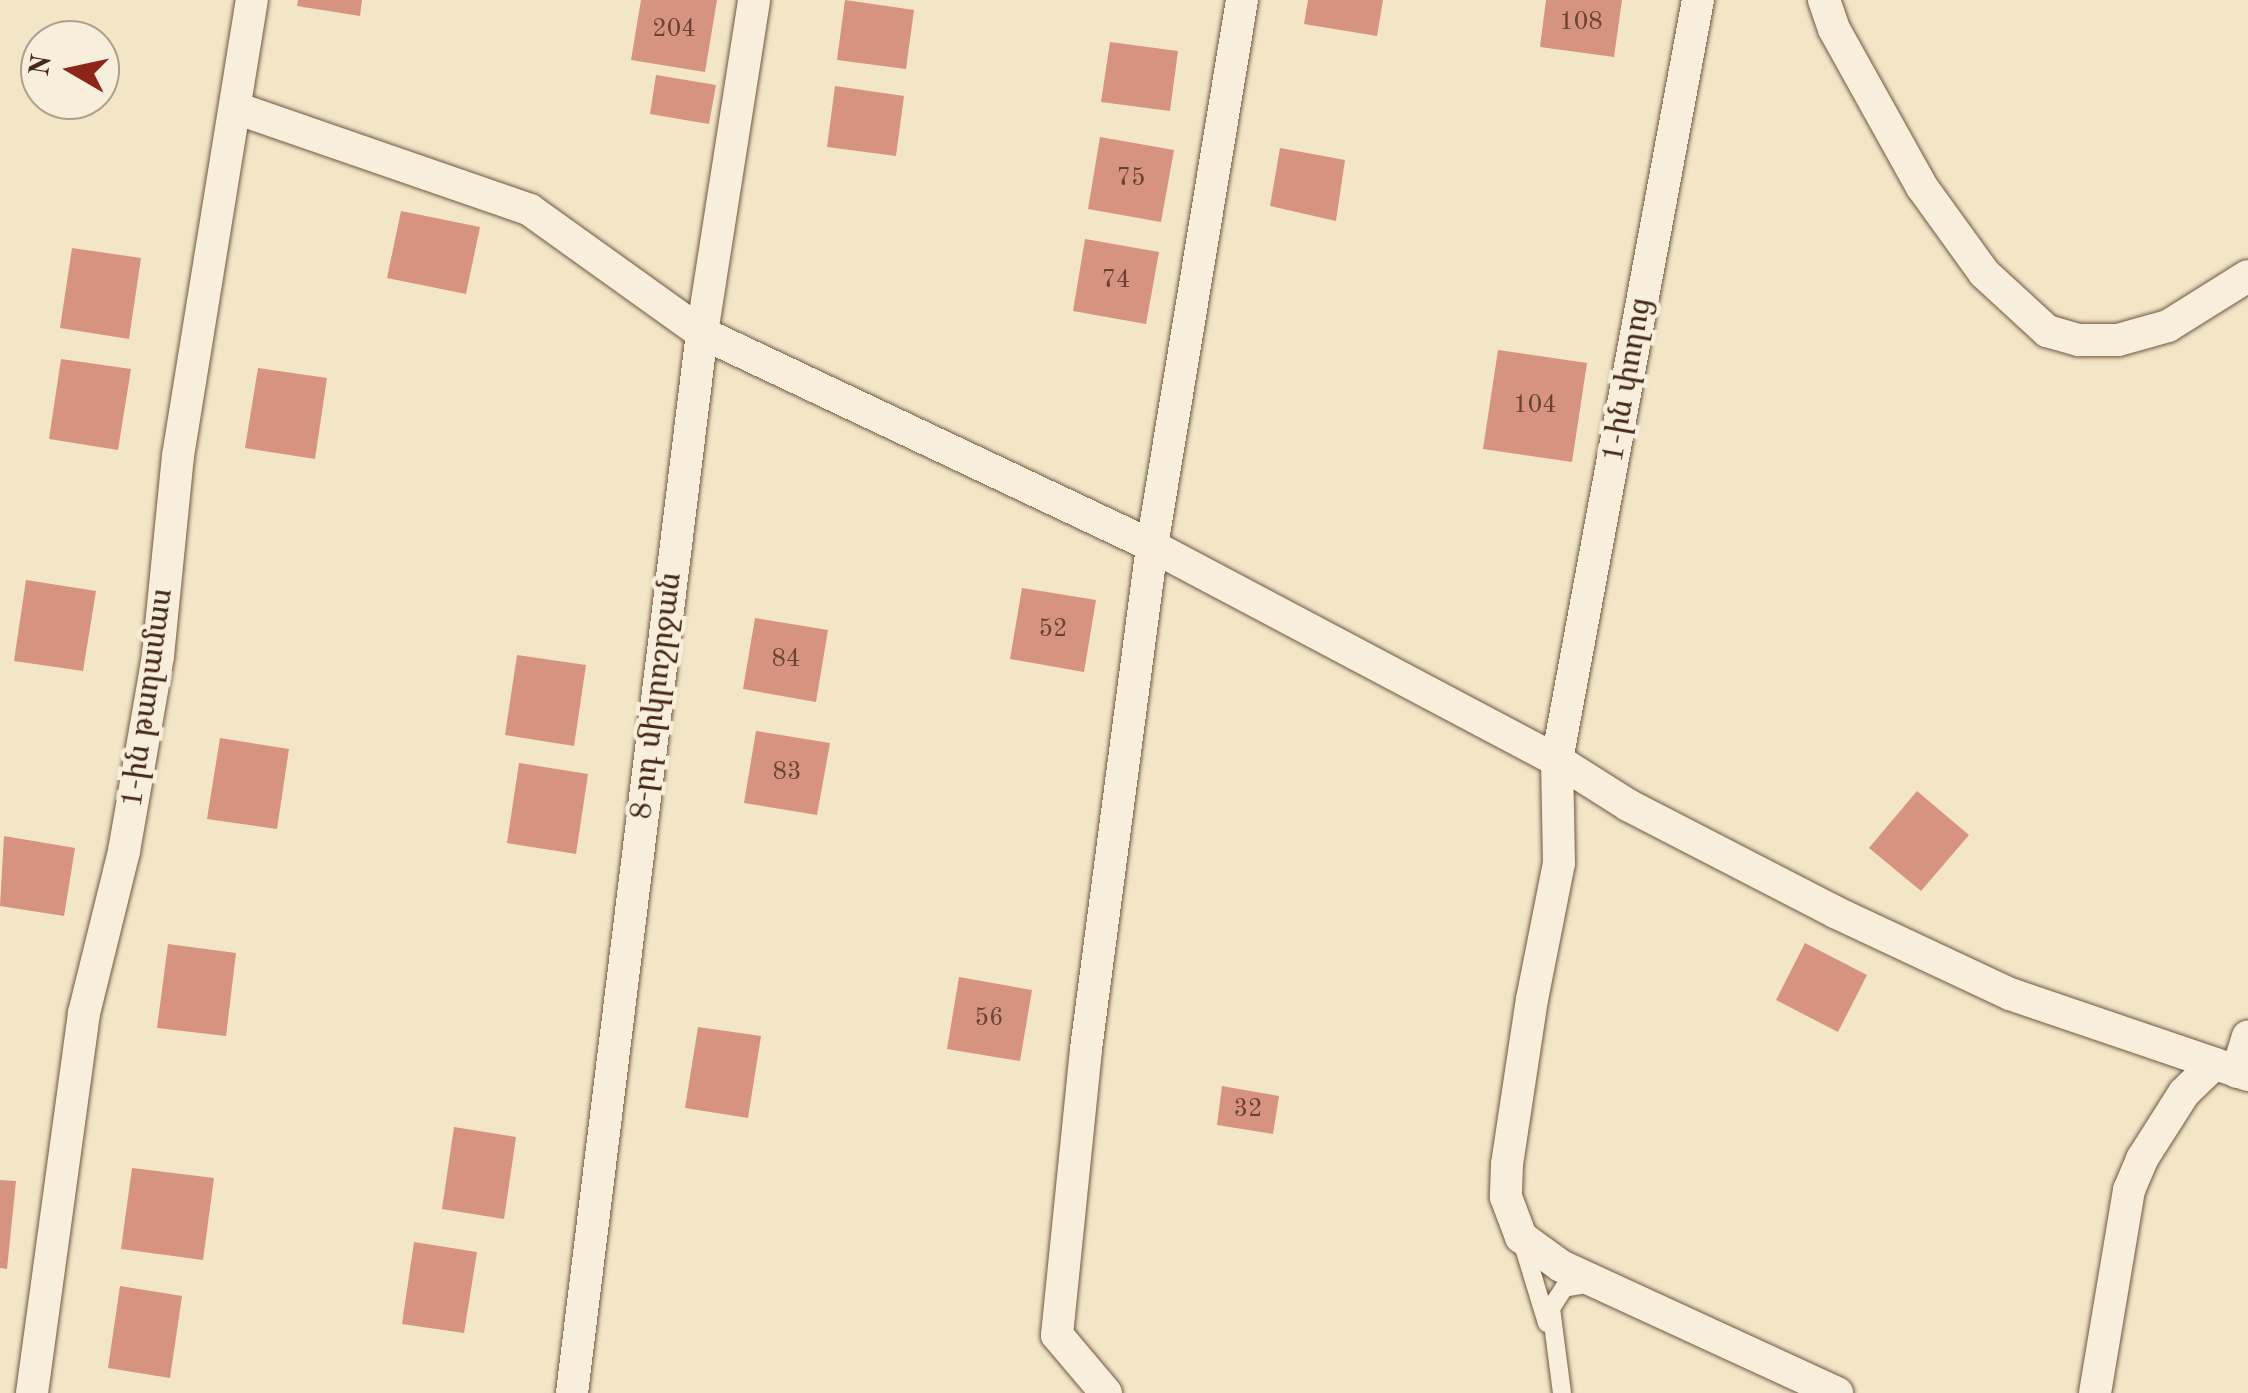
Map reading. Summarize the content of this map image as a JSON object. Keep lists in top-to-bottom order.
{
  "streets": {
    "street": ["1-ին փողոց", "8-րդ միկրոշրջան", "1-ին թաղամաս"]
  },
  "house_numbers": [
    "108",
    "204",
    "75",
    "74",
    "104",
    "52",
    "84",
    "83",
    "56",
    "32"
  ],
  "north": "left"
}
